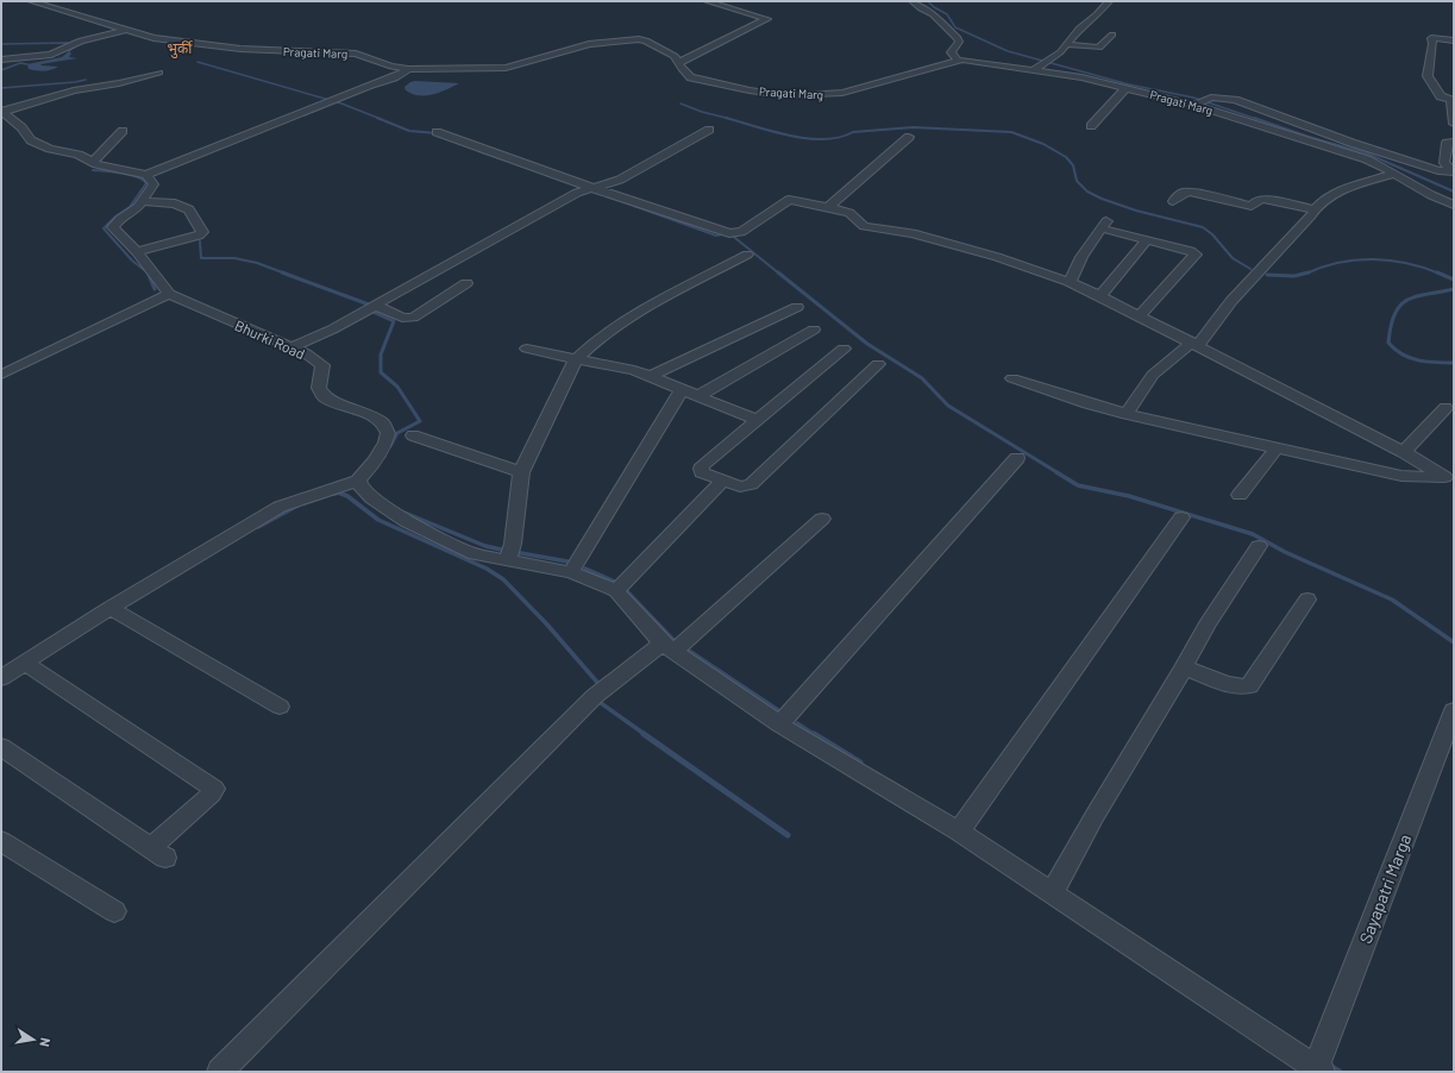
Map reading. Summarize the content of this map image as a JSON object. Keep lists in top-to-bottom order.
{
  "streets": {
    "street": ["Pragati Marg", "Bhurki Road", "Sayapatri Marga"]
  },
  "districts": ["भुर्की"],
  "north": "right"
}
